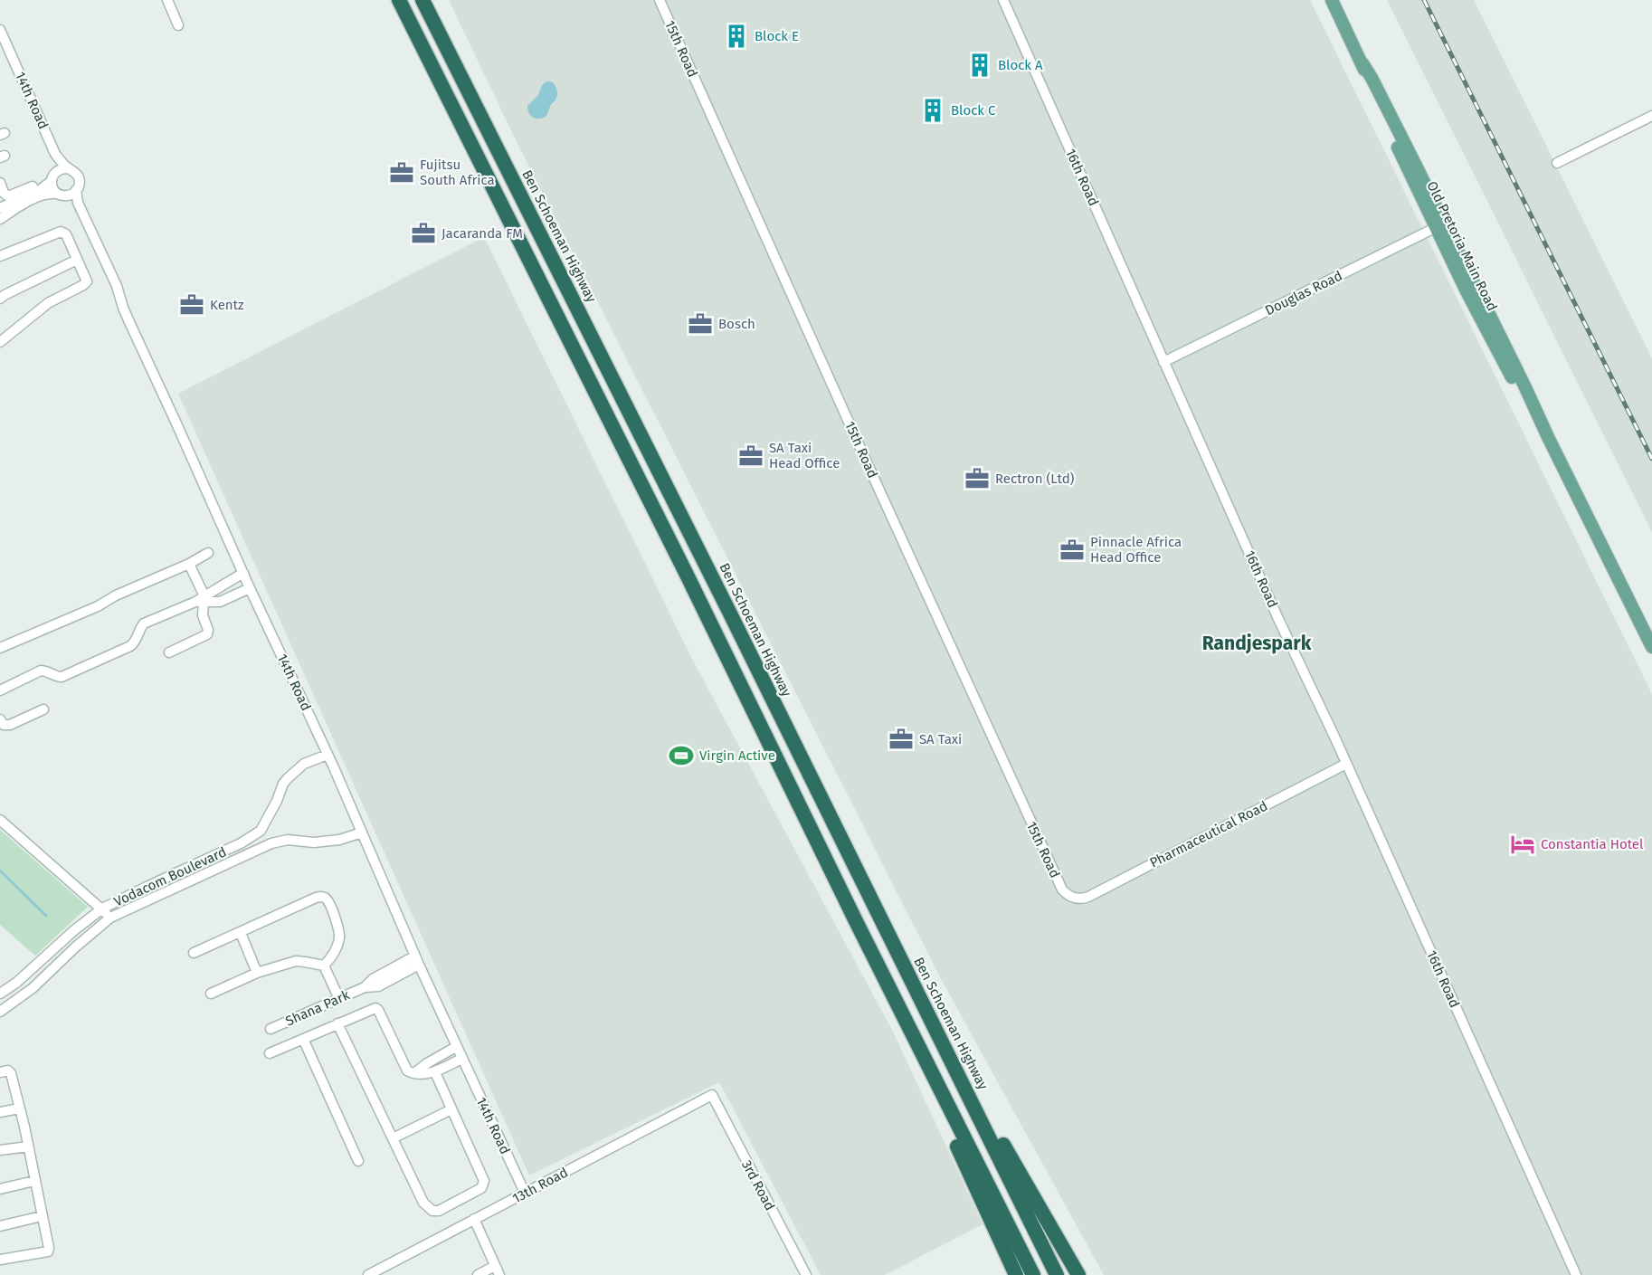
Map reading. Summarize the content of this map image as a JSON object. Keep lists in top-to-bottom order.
{
  "streets": {
    "highway": ["Ben Schoeman Highway"],
    "main road": ["Old Pretoria Main Road"],
    "street": [
      "15th Road",
      "14th Road",
      "16th Road",
      "Douglas Road",
      "Pharmaceutical Road",
      "Vodacom Boulevard",
      "Shana Park",
      "13th Road",
      "3rd Road"
    ]
  },
  "crossings": [
    ["15th Road", "Pharmaceutical Road"],
    ["14th Road", "Vodacom Boulevard"],
    ["14th Road", "Shana Park"],
    ["14th Road", "13th Road"],
    ["16th Road", "Douglas Road"],
    ["16th Road", "Pharmaceutical Road"],
    ["Old Pretoria Main Road", "Douglas Road"],
    ["13th Road", "3rd Road"]
  ],
  "districts": ["Randjespark"],
  "places": {
    "building": ["Block E", "Block A", "Block C"],
    "office": [
      "Fujitsu South Africa",
      "Jacaranda FM",
      "Kentz",
      "Bosch",
      "SA Taxi Head Office",
      "Rectron (Ltd)",
      "Pinnacle Africa Head Office",
      "SA Taxi"
    ],
    "sports": ["Virgin Active"],
    "hotel": ["Constantia Hotel"]
  }
}
